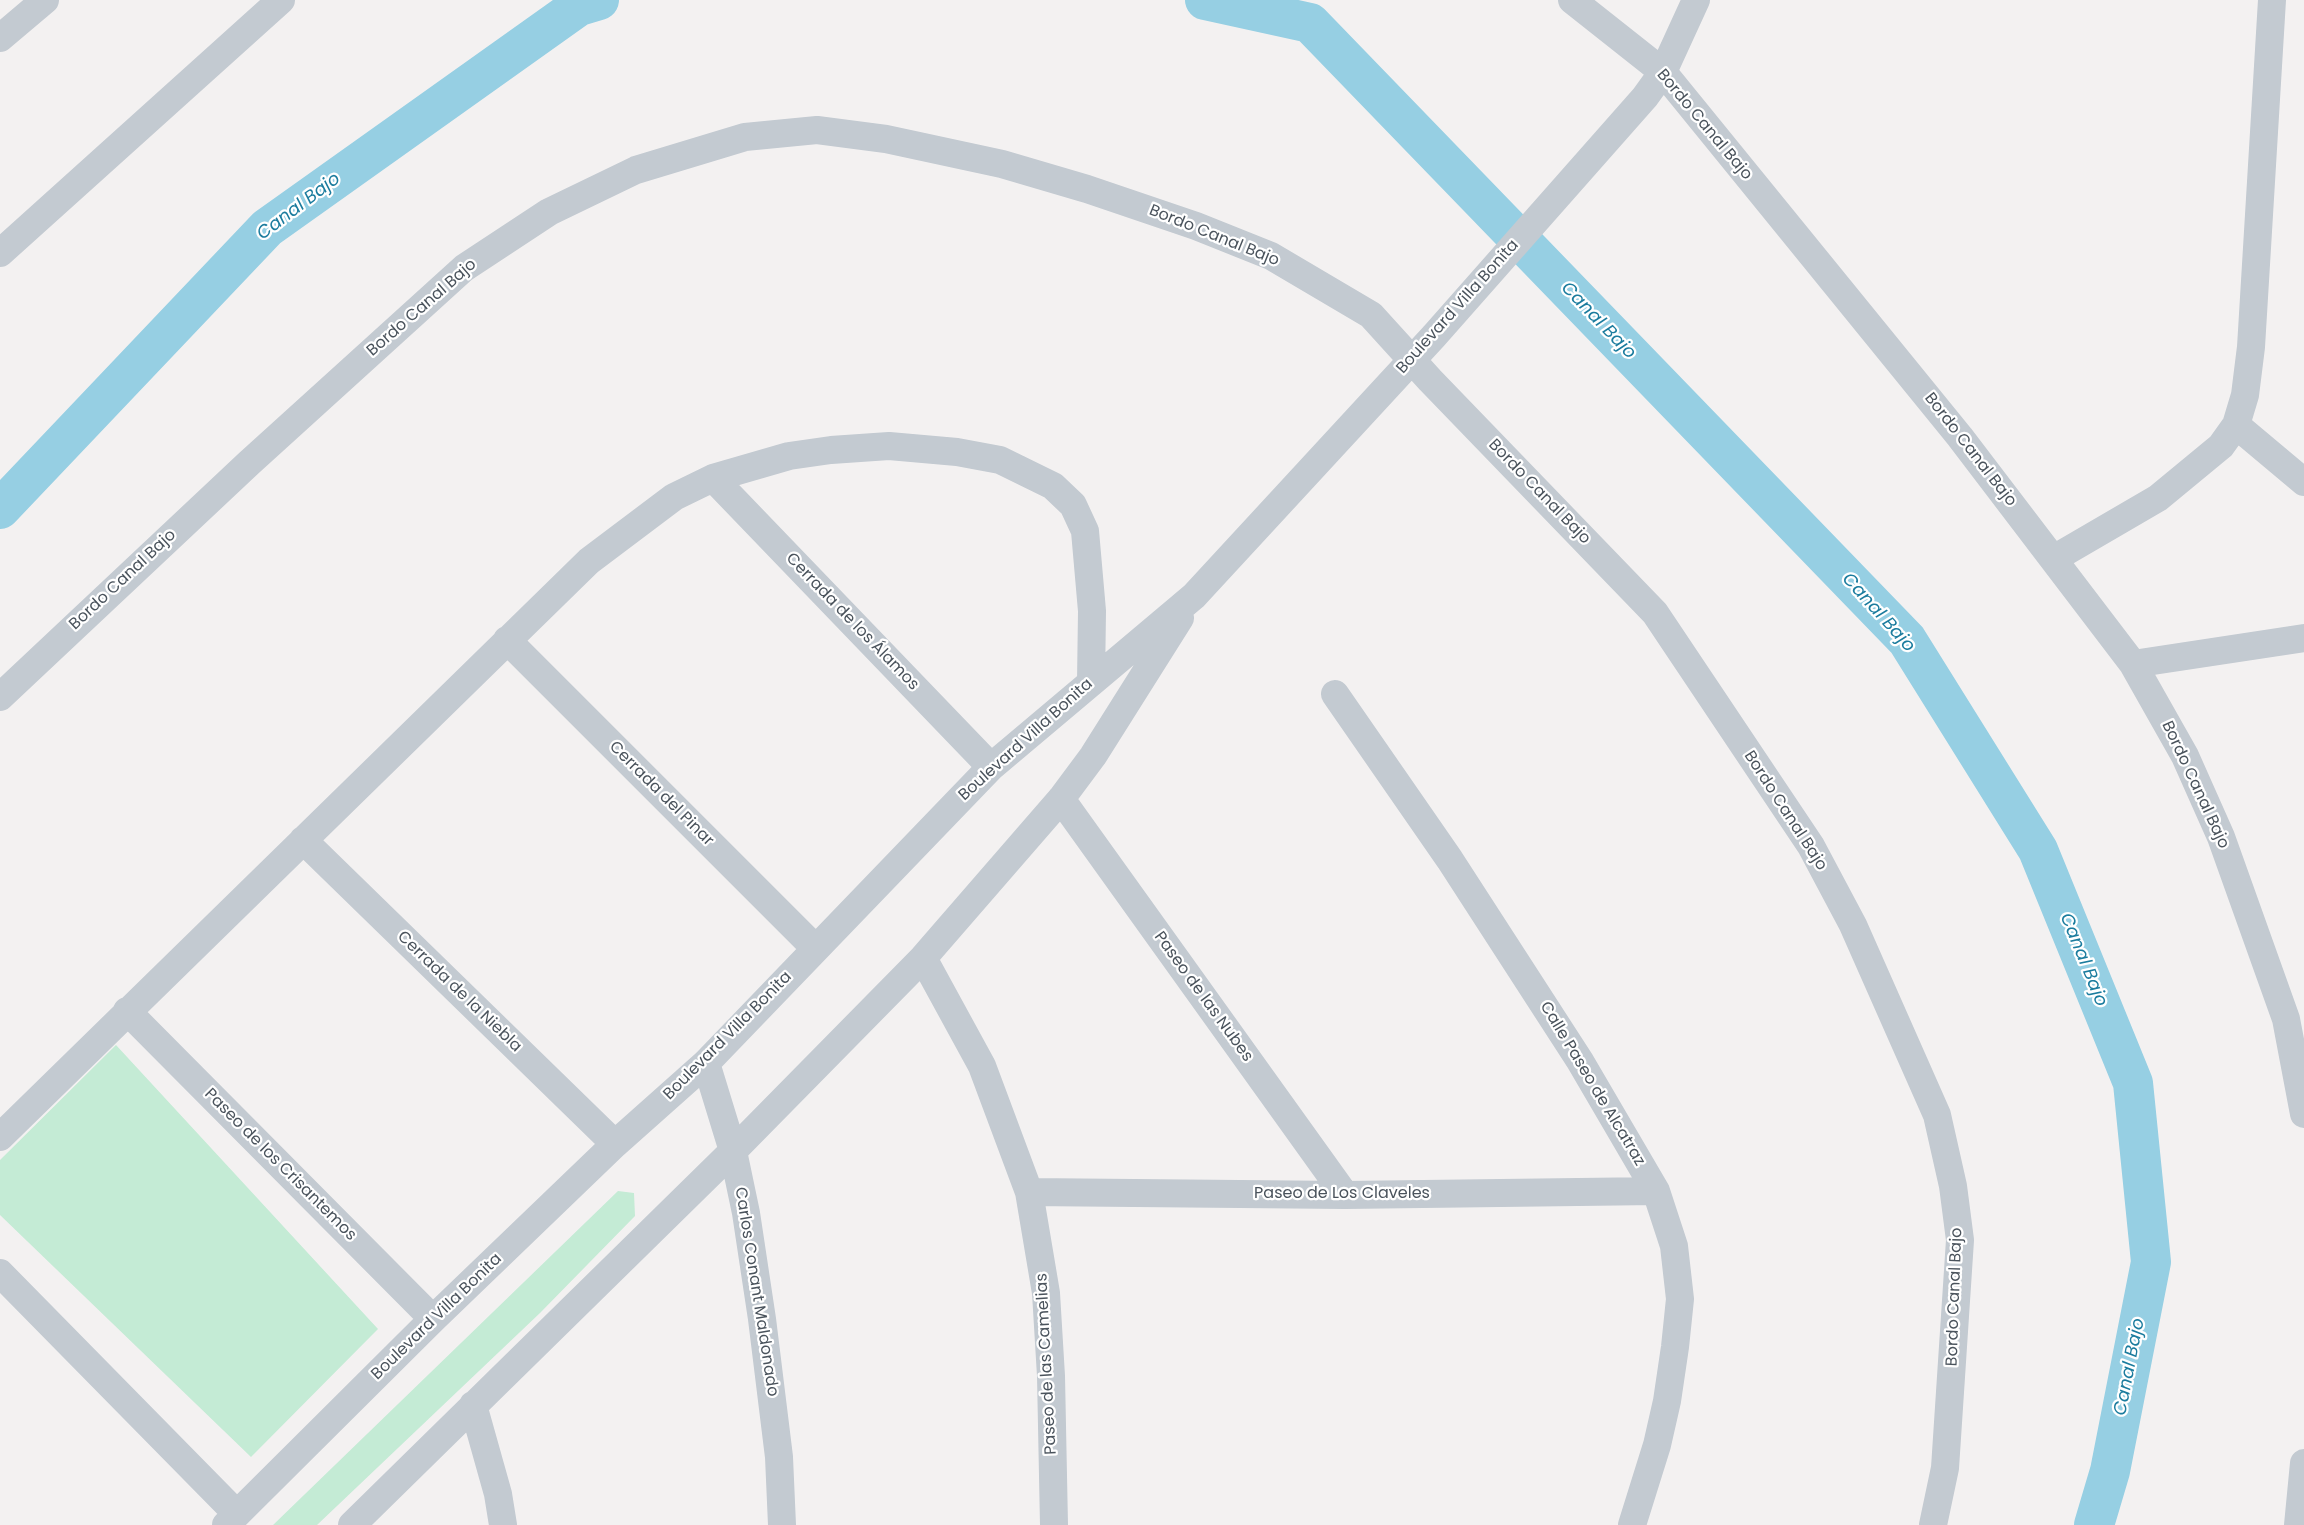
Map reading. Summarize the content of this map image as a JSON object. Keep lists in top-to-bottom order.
{
  "streets": {
    "street": [
      "Bordo Canal Bajo",
      "Boulevard Villa Bonita",
      "Cerrada de los Álamos",
      "Cerrada del Pinar",
      "Cerrada de la Niebla",
      "Paseo de las Nubes",
      "Calle Paseo de Alcatraz",
      "Paseo de los Crisantemos",
      "Paseo de Los Claveles",
      "Carlos Conant Maldonado",
      "Paseo de las Camelias"
    ]
  },
  "crossings": [
    ["Bordo Canal Bajo", "Boulevard Villa Bonita"],
    ["Boulevard Villa Bonita", "Cerrada de los Álamos"],
    ["Boulevard Villa Bonita", "Cerrada del Pinar"],
    ["Boulevard Villa Bonita", "Cerrada de la Niebla"],
    ["Boulevard Villa Bonita", "Paseo de las Nubes"],
    ["Boulevard Villa Bonita", "Paseo de los Crisantemos"],
    ["Boulevard Villa Bonita", "Carlos Conant Maldonado"],
    ["Boulevard Villa Bonita", "Paseo de las Camelias"],
    ["Paseo de las Nubes", "Paseo de Los Claveles"],
    ["Calle Paseo de Alcatraz", "Paseo de Los Claveles"],
    ["Paseo de Los Claveles", "Paseo de las Camelias"]
  ],
  "water": ["Canal Bajo"]
}
